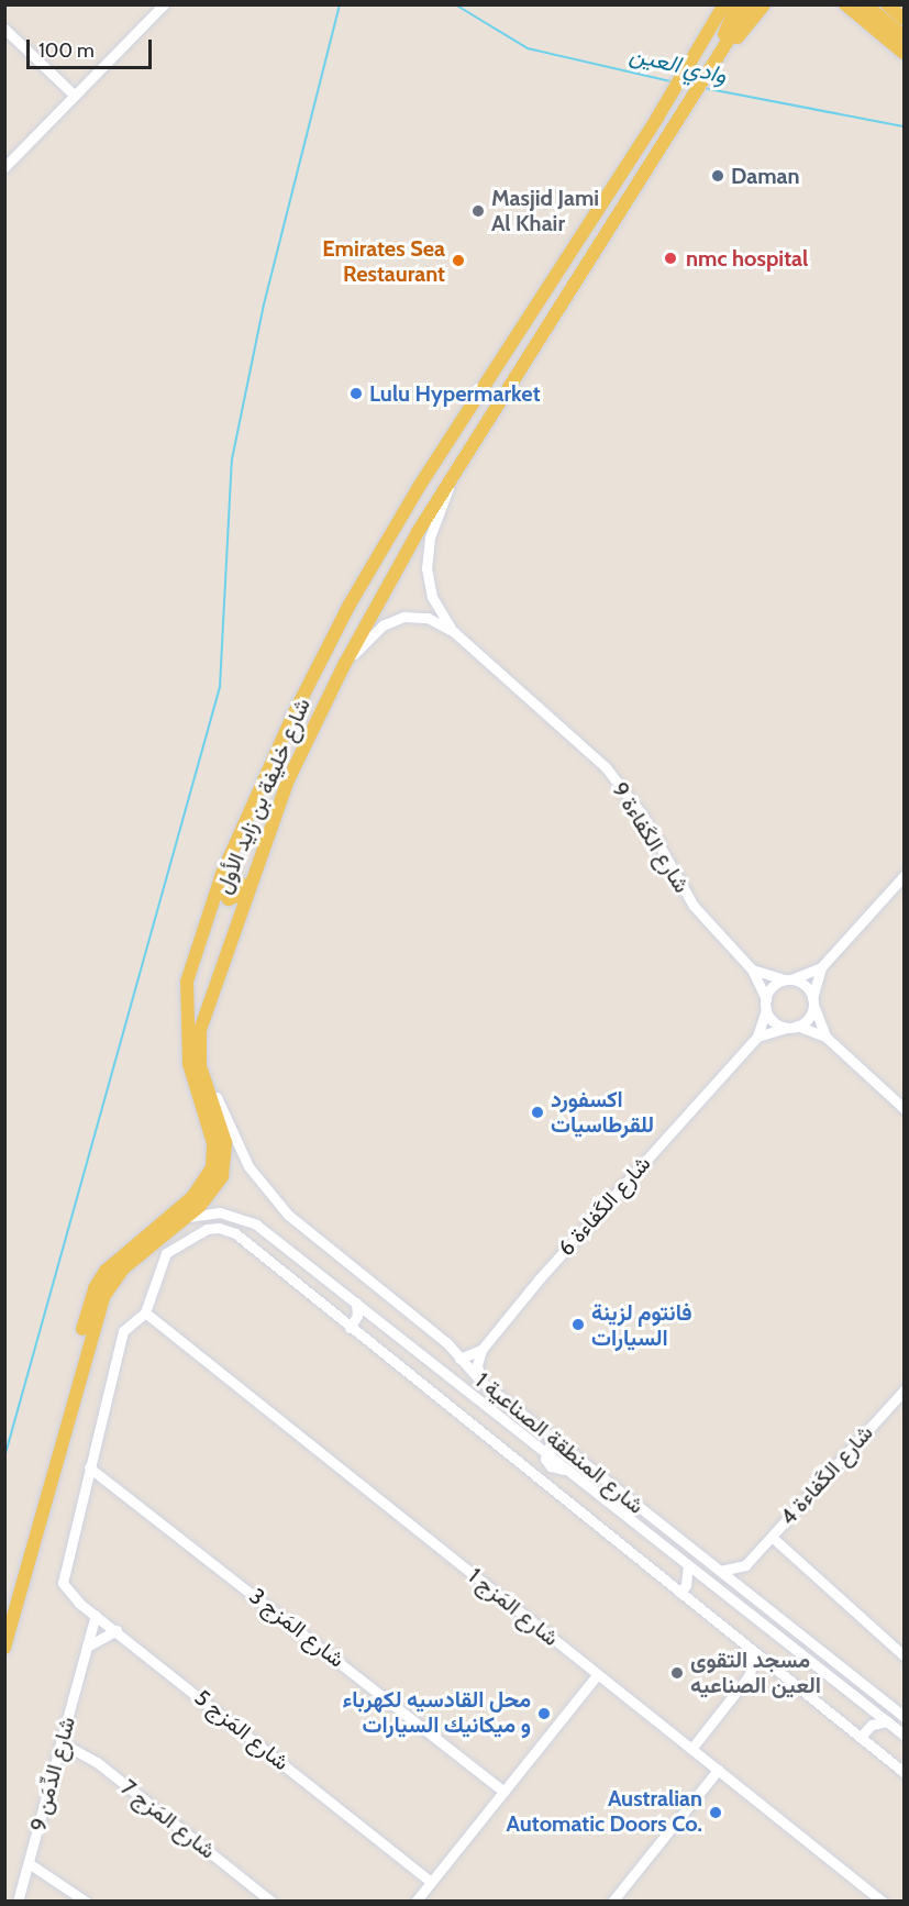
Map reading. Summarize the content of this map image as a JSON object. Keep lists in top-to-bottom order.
{
  "streets": {
    "main road": ["شارع خليفة بن زايد الأول"],
    "street": [
      "شارع الكَفاءة 9",
      "شارع الكَفاءة 6",
      "شارع المنطقة الصناعية 1",
      "شارع الكَفاءة 4",
      "شارع المَزج 1",
      "شارع المَزج 3",
      "شارع المَزج 5",
      "شارع الدِّمَن 9",
      "شارع المَزج 7"
    ]
  },
  "crossings": [
    ["شارع خليفة بن زايد الأول", "شارع الكَفاءة 9"],
    ["شارع خليفة بن زايد الأول", "شارع المنطقة الصناعية 1"],
    ["شارع الكَفاءة 9", "شارع الكَفاءة 6"],
    ["شارع الكَفاءة 6", "شارع المنطقة الصناعية 1"],
    ["شارع المنطقة الصناعية 1", "شارع الكَفاءة 4"],
    ["شارع المَزج 3", "شارع المَزج 5"],
    ["شارع المَزج 5", "شارع الدِّمَن 9"],
    ["شارع الدِّمَن 9", "شارع المَزج 7"]
  ],
  "water": ["وادي العين"],
  "places": [
    "Daman",
    "Masjid Jami Al Khair",
    "nmc hospital",
    "Emirates Sea Restaurant",
    "Lulu Hypermarket",
    "اكسفورد للقرطاسيات",
    "فانتوم لزينة السيارات",
    "مسجد التقوى العين الصناعيه",
    "محل القادسيه لكهرباء و ميكانيك السيارات",
    "Australian Automatic Doors Co."
  ],
  "scale_bar": "100 m"
}
